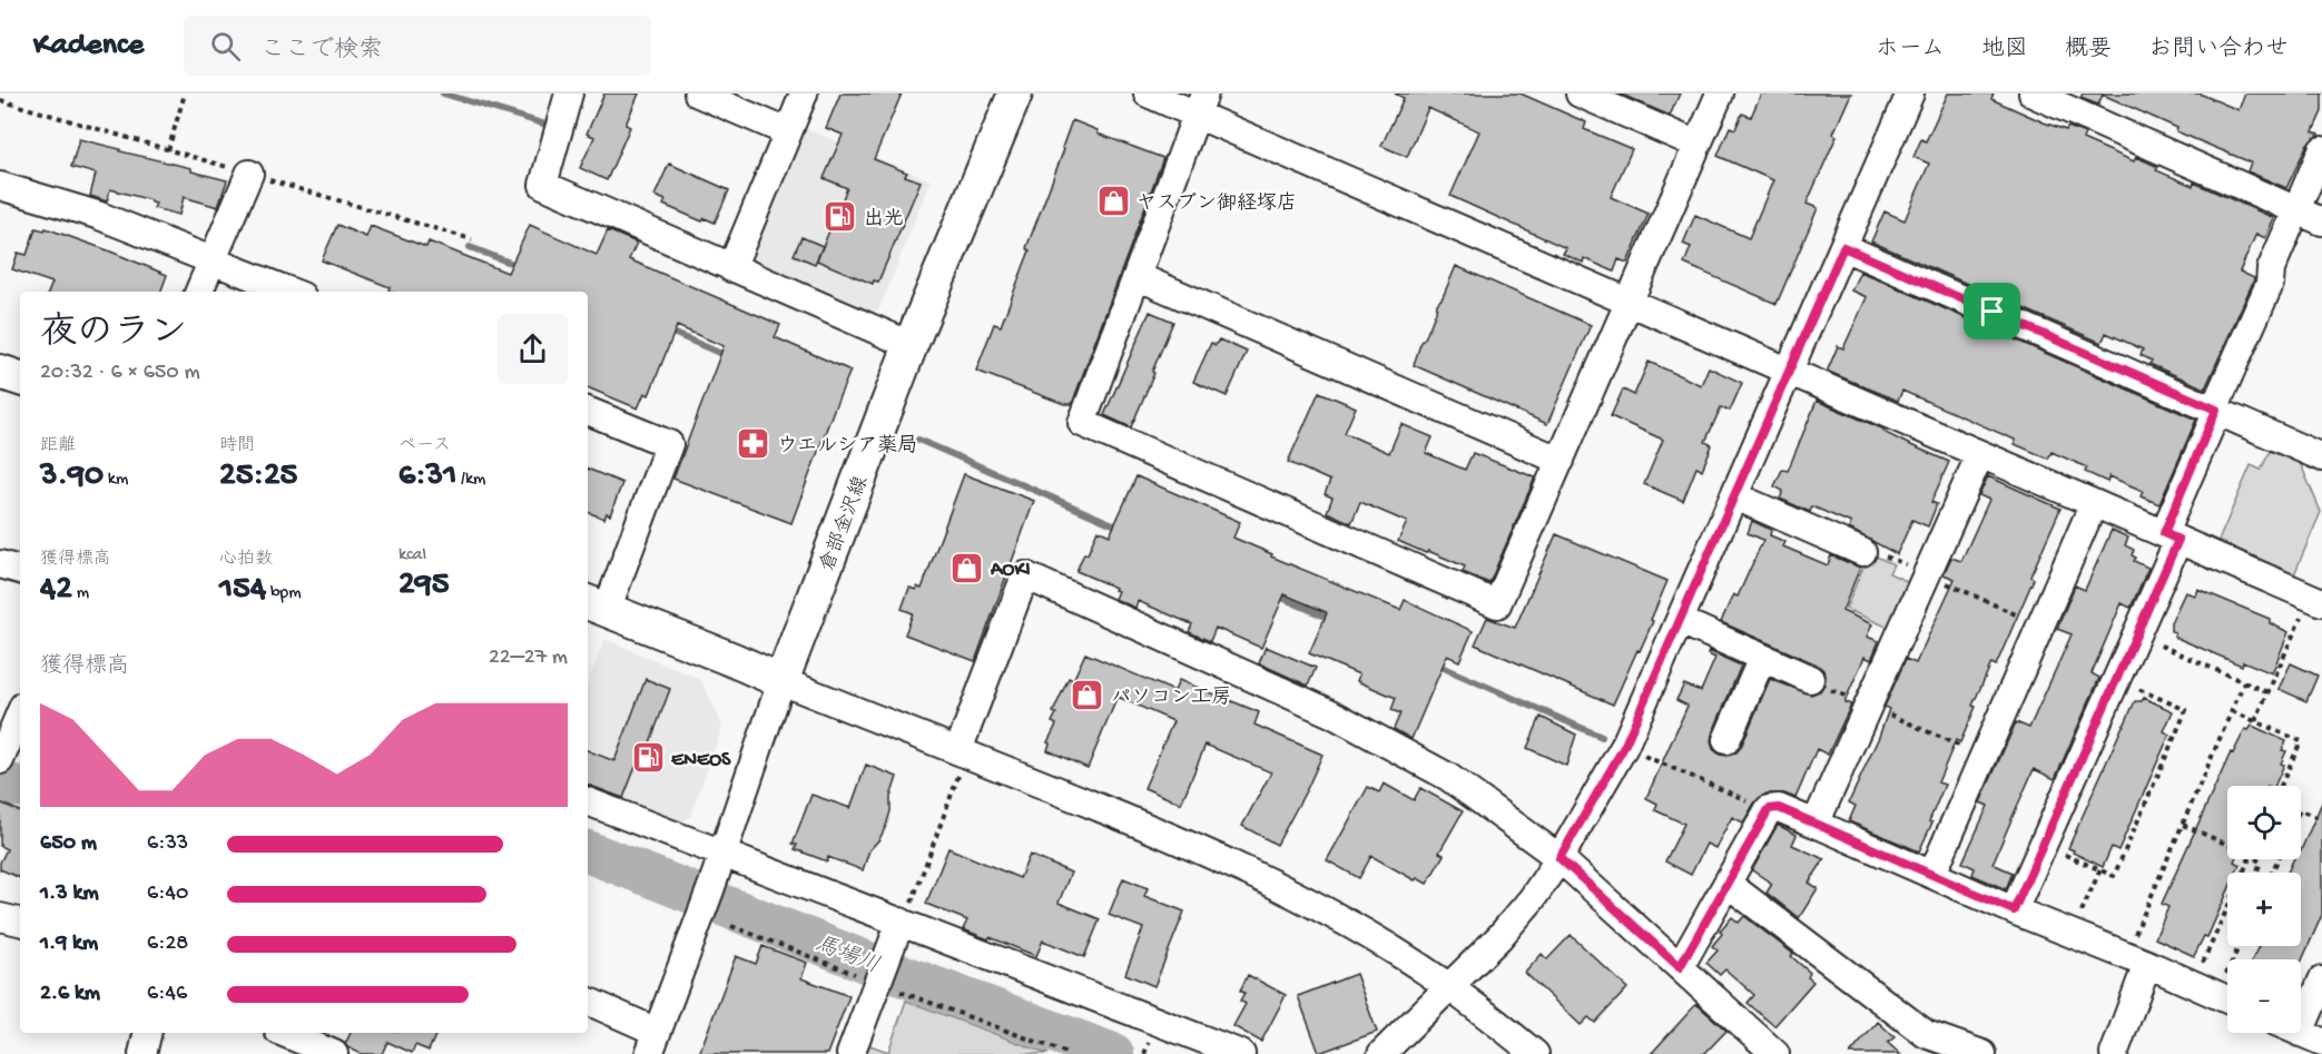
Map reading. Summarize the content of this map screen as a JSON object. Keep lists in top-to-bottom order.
{
  "streets": {
    "main road": ["倉部金沢線"]
  },
  "water": ["馬場川"],
  "places": {
    "shop": ["ヤスブン御経塚店", "AOKI", "パソコン工房"],
    "fuel station": ["出光", "ENEOS"],
    "pharmacy": ["ウエルシア薬局"]
  },
  "page": {
    "header": "Kadence",
    "search": "ここで検索",
    "nav": [
      "ホーム",
      "地図",
      "概要",
      "お問い合わせ"
    ],
    "heading": ["夜のラン", "20:32 · 6 × 650 m"],
    "stats": [
      ["距離", "3.90 km"],
      ["時間", "25:25"],
      ["ペース", "6:31 /km"],
      ["獲得標高", "42 m"],
      ["心拍数", "154 bpm"],
      ["kcal", "295"]
    ],
    "chart": ["獲得標高", "22–27 m"],
    "map_buttons": ["+", "−"],
    "list": [
      {
        "name": "650 m",
        "note": "6:33"
      },
      {
        "name": "1.3 km",
        "note": "6:40"
      },
      {
        "name": "1.9 km",
        "note": "6:28"
      },
      {
        "name": "2.6 km",
        "note": "6:46"
      }
    ]
  }
}
